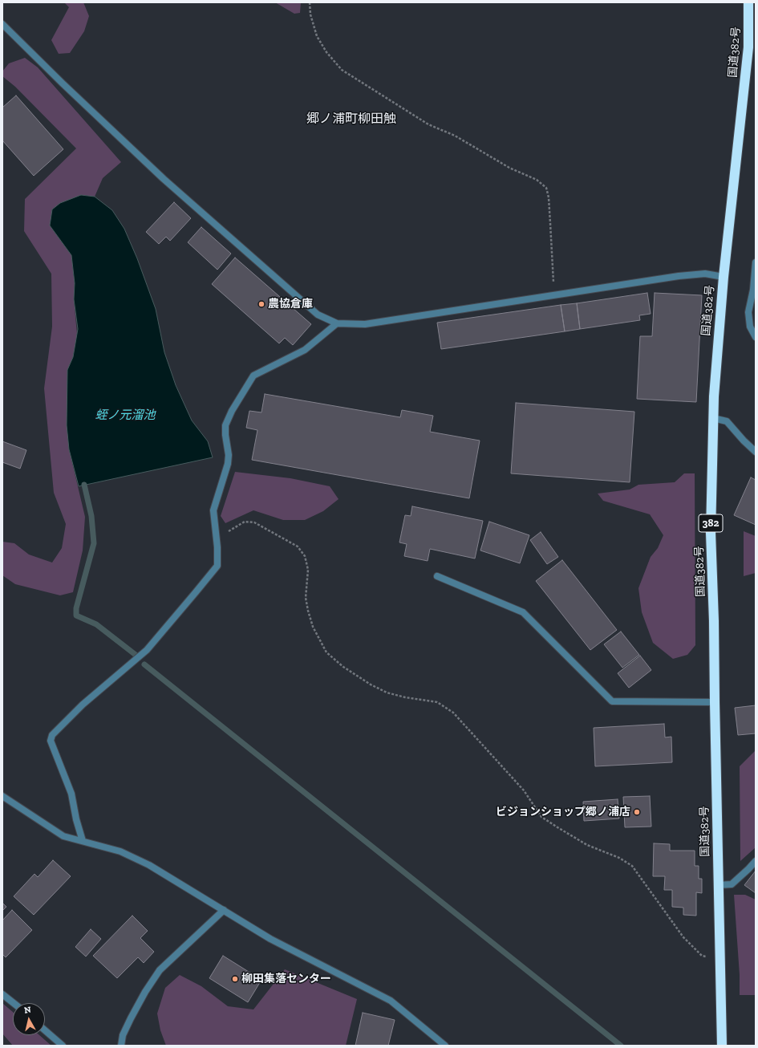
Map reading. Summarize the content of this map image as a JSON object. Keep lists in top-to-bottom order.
{
  "streets": {
    "highway": ["国道382号", "382"]
  },
  "districts": ["郷ノ浦町柳田触"],
  "water": ["蛭ノ元溜池"],
  "places": ["農協倉庫", "ビジョンショップ郷ノ浦店", "柳田集落センター"],
  "north": "top"
}
